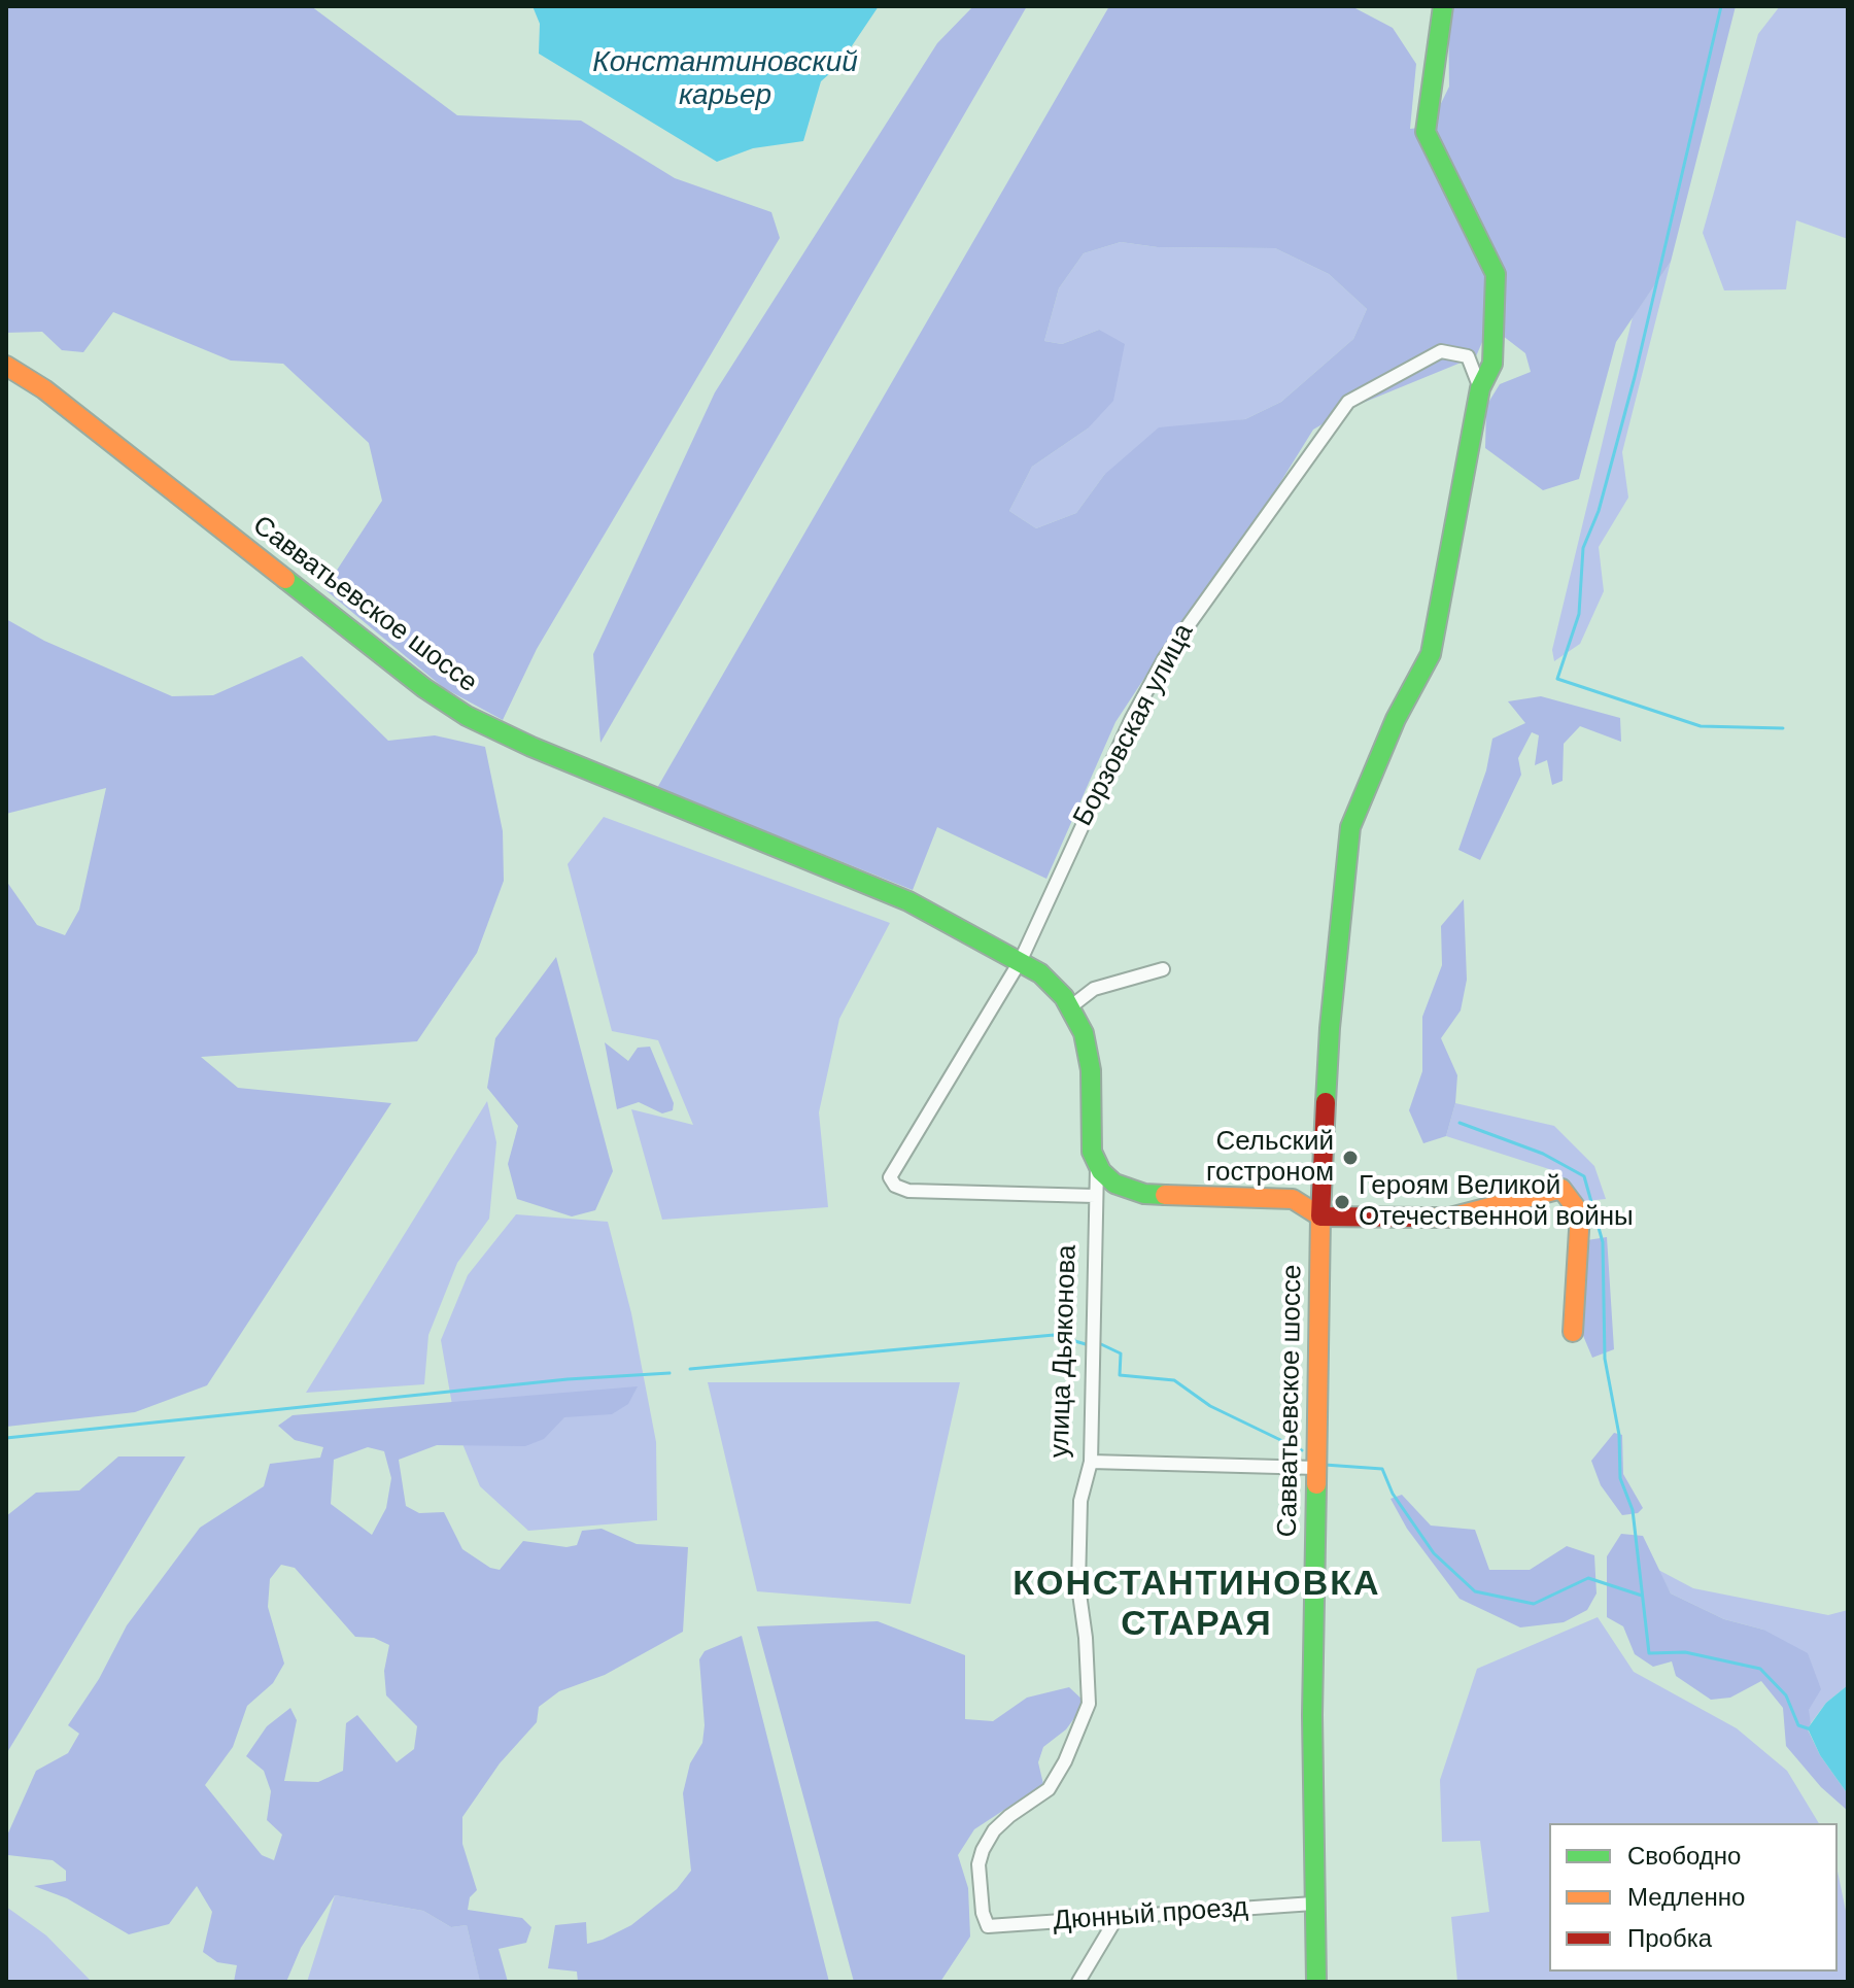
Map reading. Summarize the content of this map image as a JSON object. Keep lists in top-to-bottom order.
{
  "streets": {
    "main road": ["Савватьевское шоссе", "улица Дьяконова"],
    "street": ["Борзовская улица", "Дюнный проезд"]
  },
  "crossings": [
    ["Савватьевское шоссе", "Борзовская улица"],
    ["Савватьевское шоссе", "улица Дьяконова"],
    ["Савватьевское шоссе", "Дюнный проезд"],
    ["Борзовская улица", "улица Дьяконова"],
    ["улица Дьяконова", "Дюнный проезд"]
  ],
  "districts": ["КОНСТАНТИНОВКА СТАРАЯ"],
  "water": ["Константиновский карьер"],
  "places": ["Сельский гостроном", "Героям Великой Отечественной войны"],
  "legend": ["Свободно", "Медленно", "Пробка"]
}
